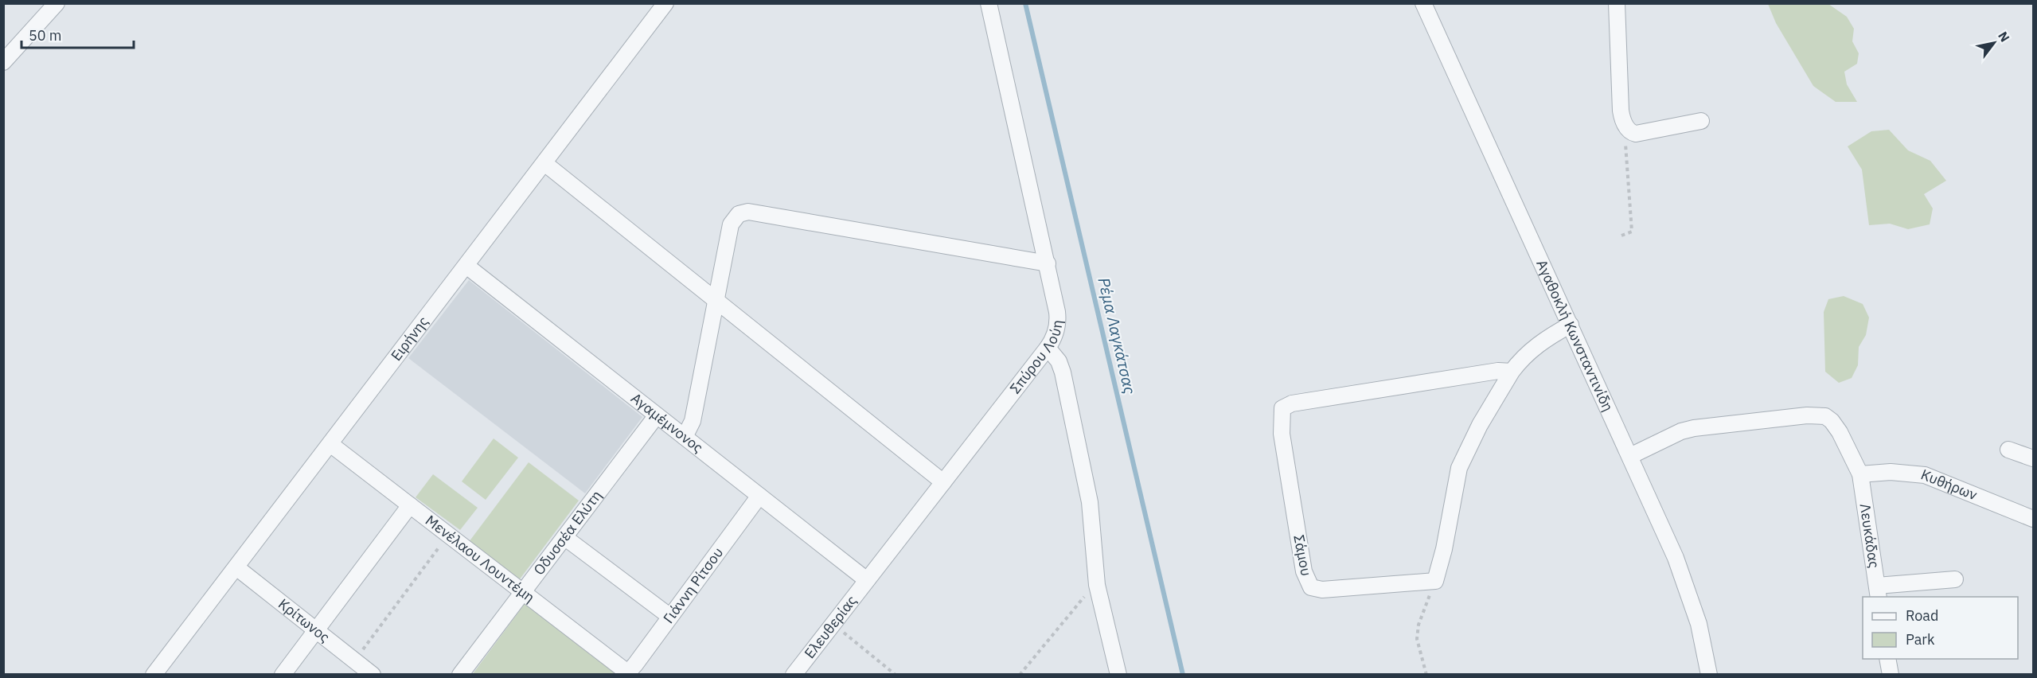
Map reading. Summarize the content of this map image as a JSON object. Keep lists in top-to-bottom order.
{
  "streets": {
    "street": [
      "Αγαθοκλή Κωνσταντινίδη",
      "Ειρήνης",
      "Σπύρου Λούη",
      "Αγαμέμνονoς",
      "Κυθήρων",
      "Οδυσσέα Ελύτη",
      "Λευκάδας",
      "Σάμου",
      "Μενέλαου Λουντέμη",
      "Γιάννη Ρίτσου",
      "Κρίτωνος",
      "Ελευθερίας"
    ]
  },
  "crossings": [
    ["Αγαθοκλή Κωνσταντινίδη", "Λευκάδας"],
    ["Ειρήνης", "Αγαμέμνονoς"],
    ["Ειρήνης", "Μενέλαου Λουντέμη"],
    ["Ειρήνης", "Κρίτωνος"],
    ["Σπύρου Λούη", "Αγαμέμνονoς"],
    ["Σπύρου Λούη", "Ελευθερίας"],
    ["Αγαμέμνονoς", "Οδυσσέα Ελύτη"],
    ["Αγαμέμνονoς", "Γιάννη Ρίτσου"],
    ["Αγαμέμνονoς", "Ελευθερίας"],
    ["Κυθήρων", "Λευκάδας"],
    ["Οδυσσέα Ελύτη", "Μενέλαου Λουντέμη"],
    ["Μενέλαου Λουντέμη", "Γιάννη Ρίτσου"]
  ],
  "water": ["Ρέμα Λαγκάτσας"],
  "legend": ["Road", "Park"],
  "scale_bar": "50 m",
  "north": "top right"
}
